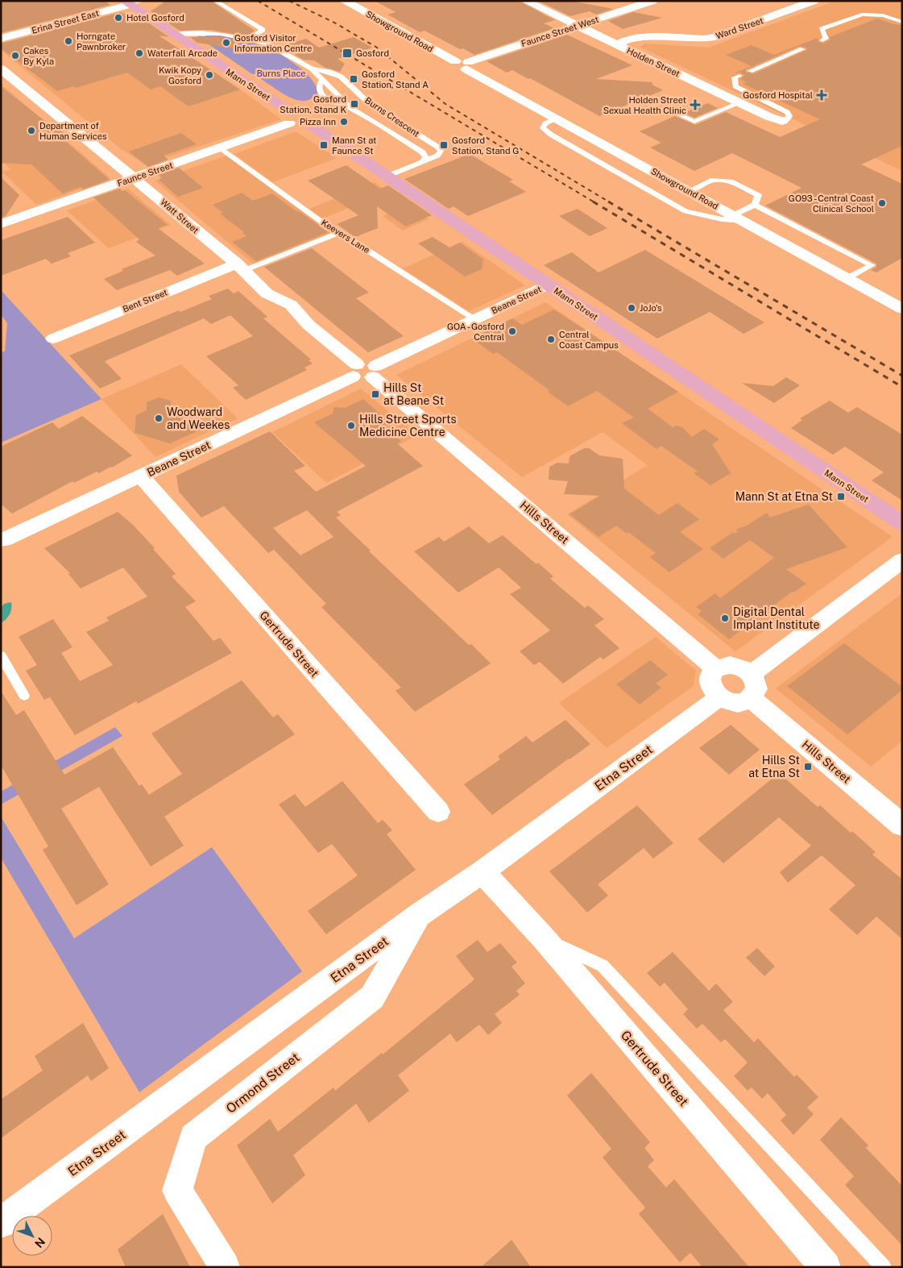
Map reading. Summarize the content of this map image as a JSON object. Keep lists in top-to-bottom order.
{
  "streets": {
    "main road": ["Mann Street"],
    "street": [
      "Erina Street East",
      "Ward Street",
      "Showground Road",
      "Faunce Street West",
      "Holden Street",
      "Faunce Street",
      "Watt Street",
      "Beane Street",
      "Bent Street",
      "Hills Street",
      "Gertrude Street",
      "Etna Street",
      "Ormond Street"
    ],
    "lane": ["Burns Crescent", "Keevers Lane"]
  },
  "crossings": [
    ["Erina Street East", "Mann Street"],
    ["Ward Street", "Holden Street"],
    ["Showground Road", "Faunce Street West"],
    ["Faunce Street West", "Holden Street"],
    ["Mann Street", "Burns Crescent"],
    ["Mann Street", "Faunce Street"],
    ["Mann Street", "Beane Street"],
    ["Faunce Street", "Watt Street"],
    ["Faunce Street", "Keevers Lane"],
    ["Watt Street", "Beane Street"],
    ["Watt Street", "Bent Street"],
    ["Keevers Lane", "Beane Street"],
    ["Beane Street", "Hills Street"],
    ["Beane Street", "Gertrude Street"],
    ["Hills Street", "Etna Street"],
    ["Gertrude Street", "Etna Street"],
    ["Etna Street", "Ormond Street"]
  ],
  "parks": ["Burns Place"],
  "places": {
    "other": [
      "Hotel Gosford",
      "Horngate Pawnbroker",
      "Gosford Visitor Information Centre",
      "Waterfall Arcade",
      "Cakes By Kyla",
      "Kwik Kopy Gosford",
      "Pizza Inn",
      "Department of Human Services",
      "GO93 - Central Coast Clinical School",
      "JoJo's",
      "GOA - Gosford Central",
      "Central Coast Campus",
      "Woodward and Weekes",
      "Hills Street Sports Medicine Centre",
      "Digital Dental Implant Institute"
    ],
    "transit": [
      "Gosford",
      "Gosford Station, Stand A",
      "Gosford Station, Stand K",
      "Mann St at Faunce St",
      "Gosford Station, Stand G",
      "Hills St at Beane St",
      "Mann St at Etna St",
      "Hills St at Etna St"
    ],
    "health": ["Gosford Hospital", "Holden Street Sexual Health Clinic"]
  },
  "north": "bottom right"
}
